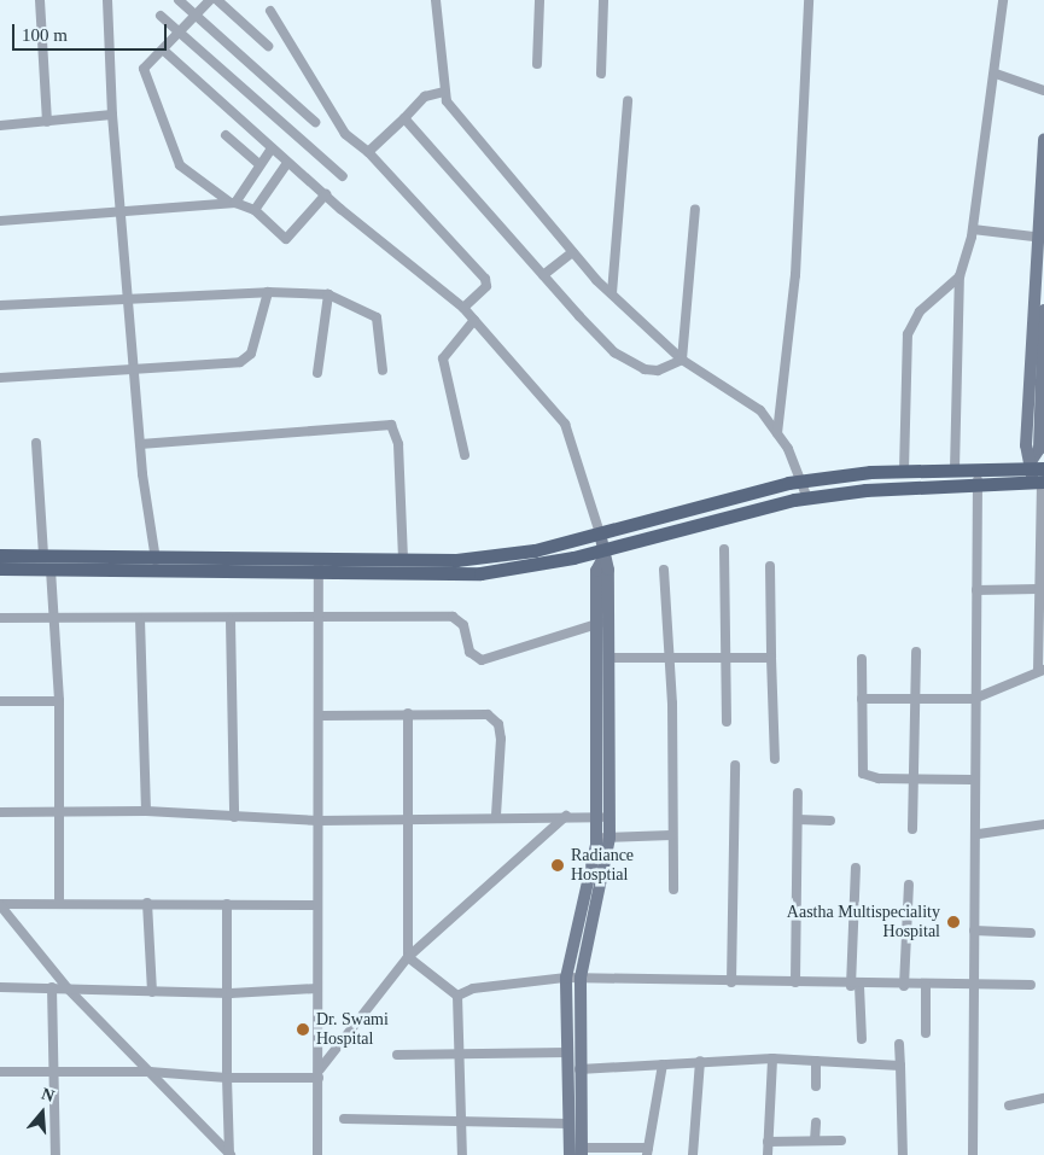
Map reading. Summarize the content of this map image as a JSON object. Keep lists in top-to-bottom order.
{
  "places": ["Radiance Hosptial", "Aastha Multispeciality Hospital", "Dr. Swami Hospital"],
  "scale_bar": "100 m",
  "north": "top"
}
